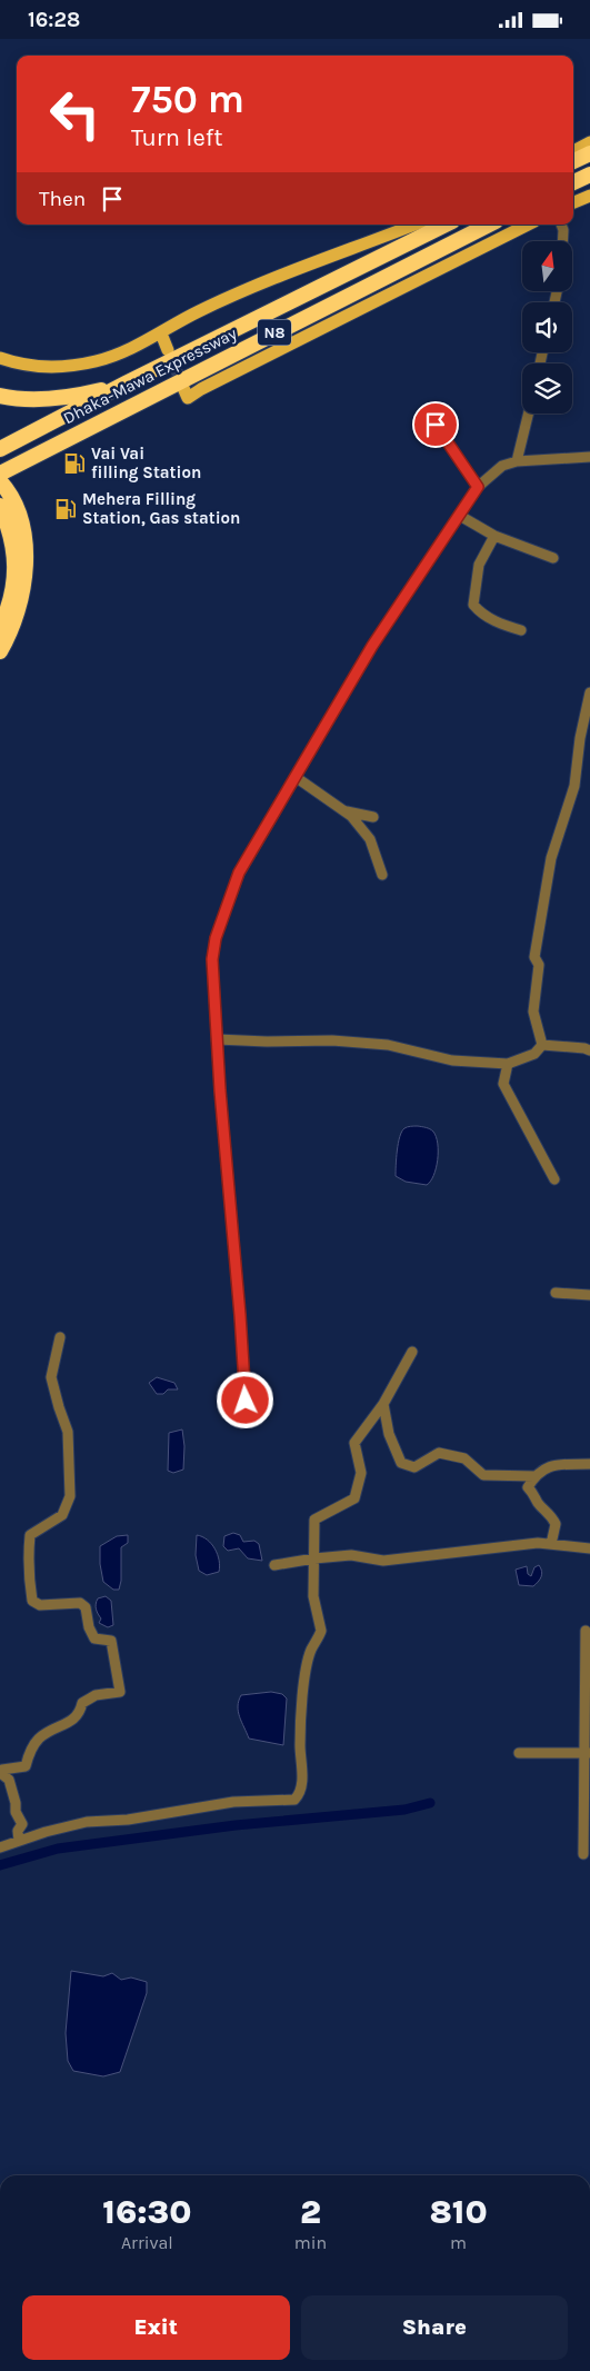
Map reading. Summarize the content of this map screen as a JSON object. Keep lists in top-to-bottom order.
{
  "streets": {
    "highway": ["N8", "Dhaka-Mawa Expressway"]
  },
  "places": {
    "fuel station": ["Vai Vai filling Station", "Mehera Filling Station, Gas station"]
  },
  "north": "top",
  "page": {
    "status": "16:28",
    "turn": ["750 m", "Turn left"],
    "then": "Then",
    "eta": [
      "16:30",
      "Arrival",
      "2",
      "min",
      "810",
      "m"
    ],
    "buttons": ["Exit", "Share"]
  }
}
